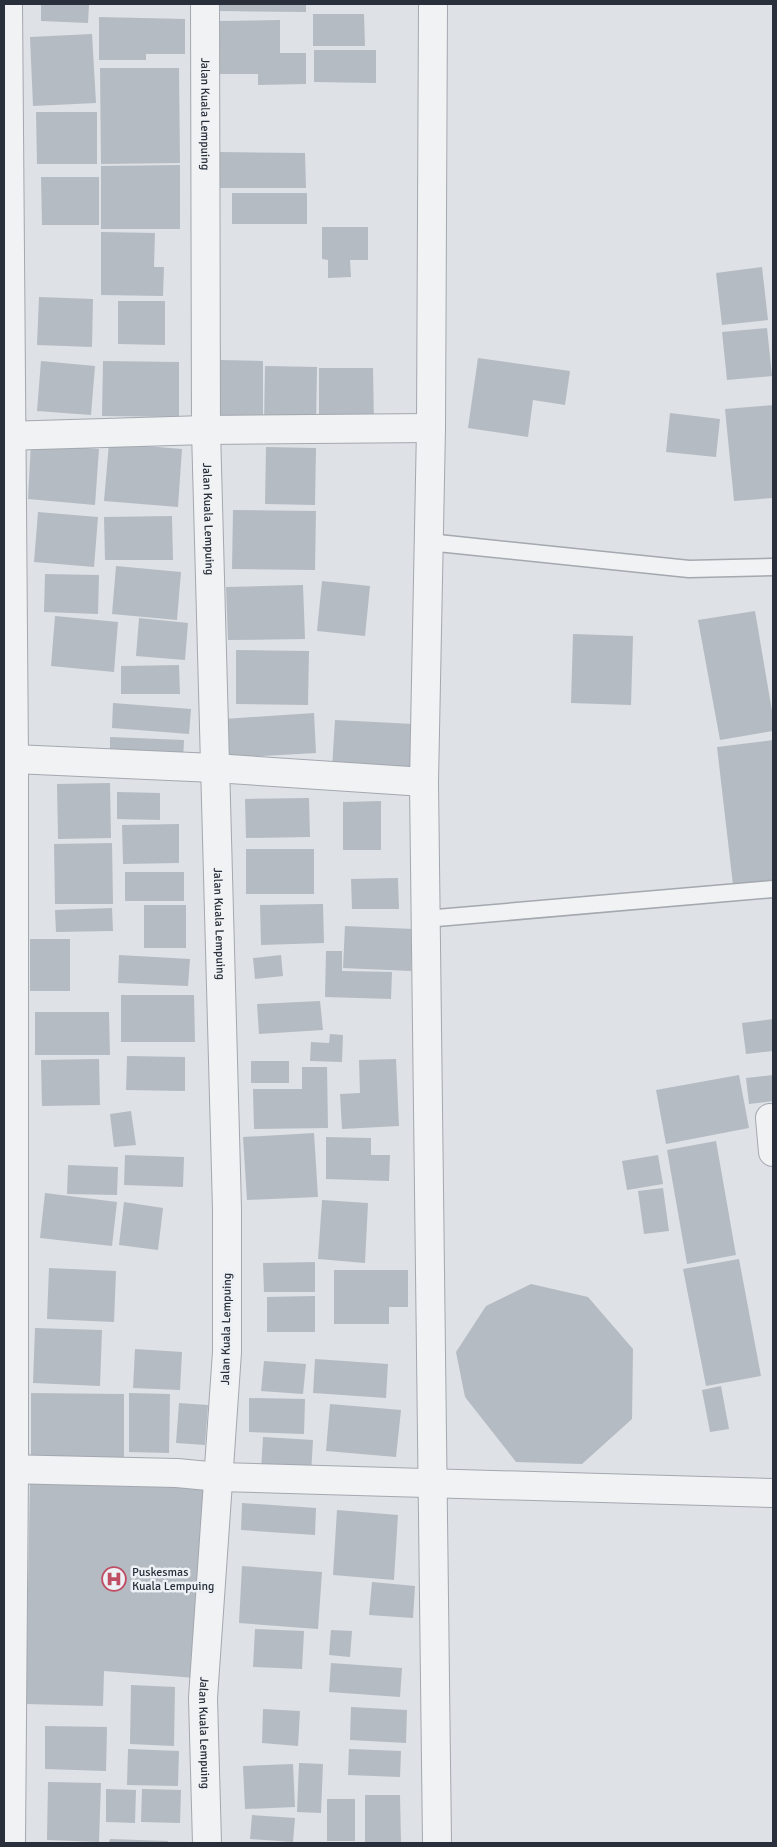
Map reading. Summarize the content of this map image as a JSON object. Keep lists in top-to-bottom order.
{
  "streets": {
    "street": ["Jalan Kuala Lempuing"]
  },
  "places": {
    "hospital": ["Puskesmas Kuala Lempuing"]
  }
}
